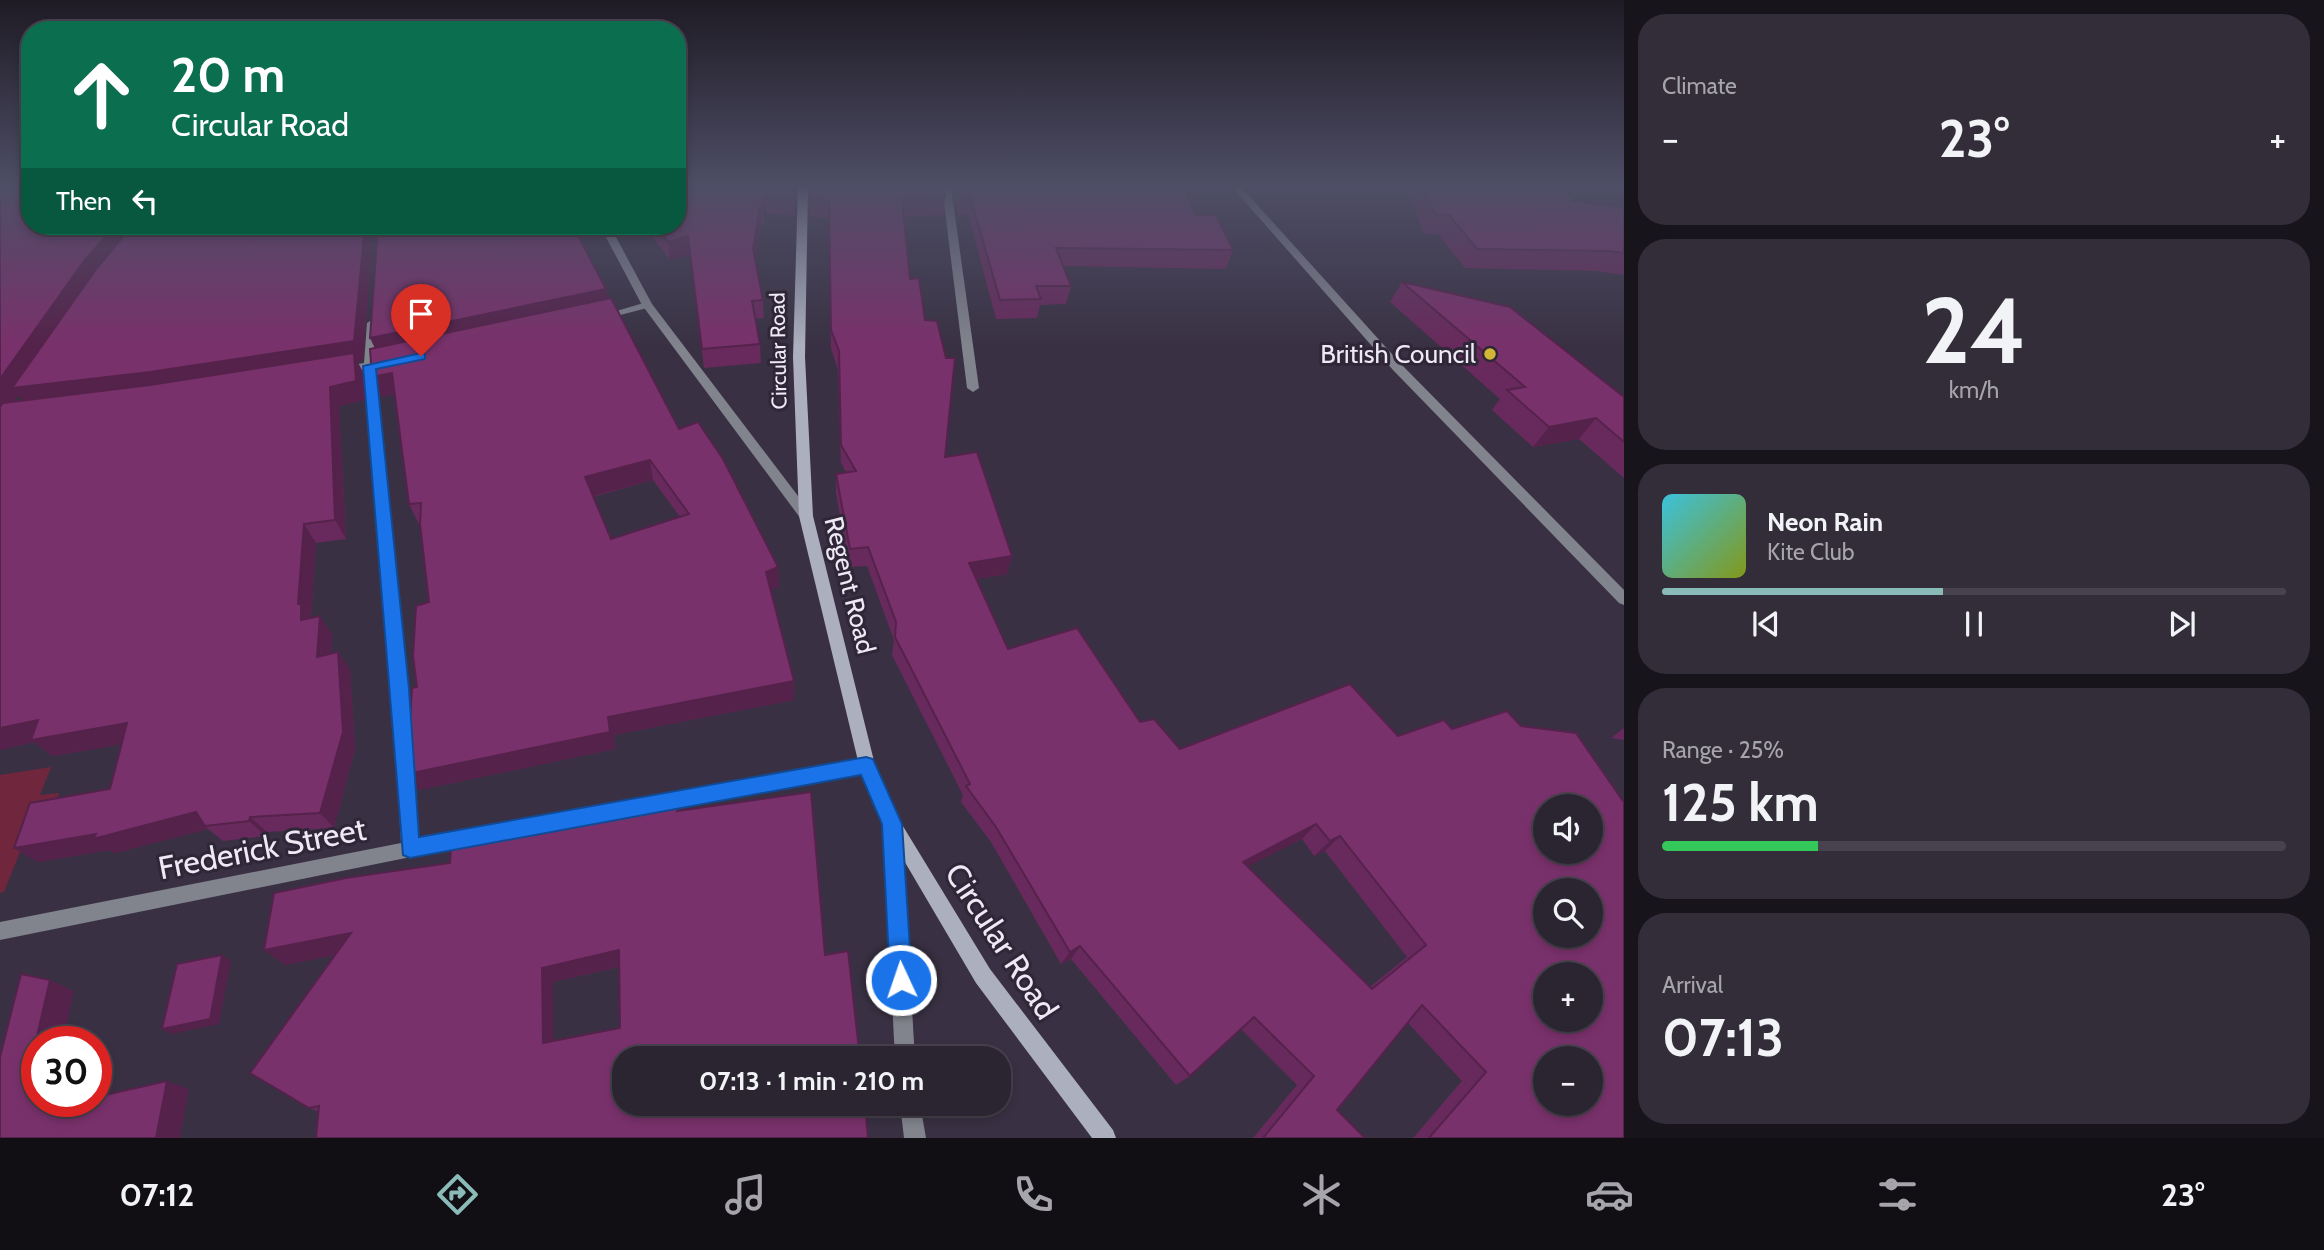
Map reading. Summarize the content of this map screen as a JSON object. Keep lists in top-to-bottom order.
{
  "streets": {
    "main road": ["Circular Road", "Regent Road"],
    "street": ["Frederick Street"]
  },
  "crossings": [
    ["Circular Road", "Regent Road"],
    ["Circular Road", "Frederick Street"],
    ["Regent Road", "Frederick Street"]
  ],
  "places": ["British Council"],
  "page": {
    "tile": [
      "Climate",
      ["24", "km/h"],
      ["Range · 25%", "125 km"],
      ["Arrival", "07:13"]
    ],
    "turn": ["20 m", "Circular Road"],
    "heat": ["−", "23°", "+"],
    "then": "Then",
    "song": ["Neon Rain", "Kite Club"],
    "map_buttons": ["+", "−"],
    "limit": "30",
    "trip": "07:13 · 1 min · 210 m",
    "tabs": ["07:12", "23°"]
  }
}
